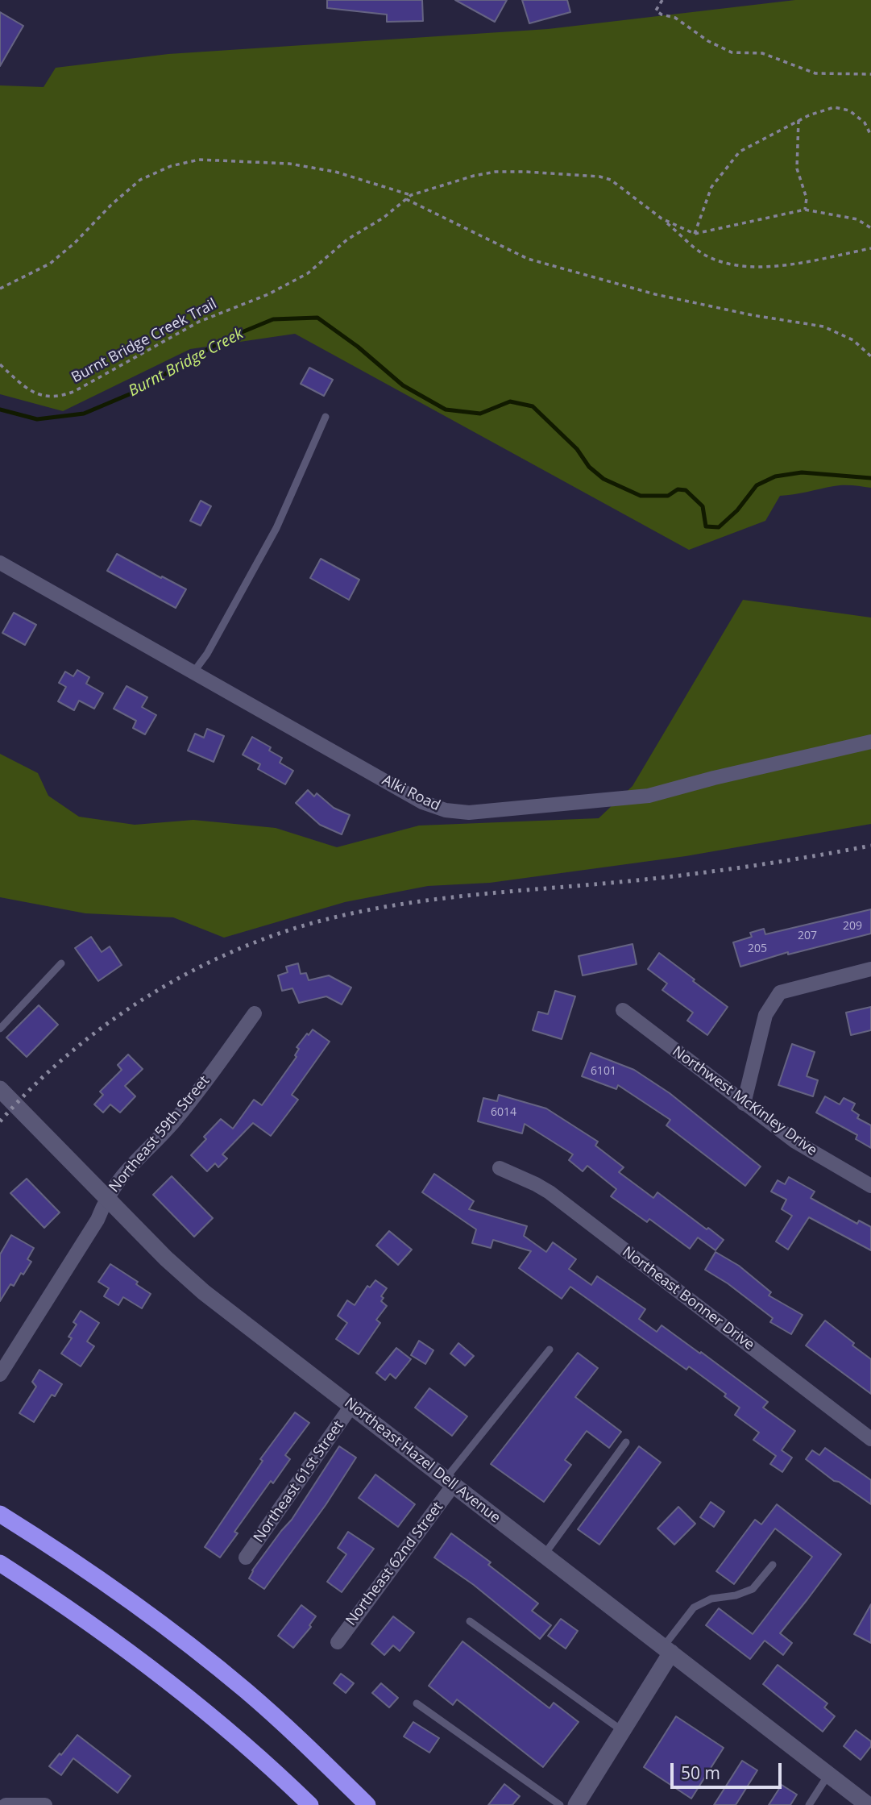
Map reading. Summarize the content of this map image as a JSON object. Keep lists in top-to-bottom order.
{
  "streets": {
    "street": [
      "Alki Road",
      "Northwest McKinley Drive",
      "Northeast 59th Street",
      "Northeast Bonner Drive",
      "Northeast Hazel Dell Avenue",
      "Northeast 61st Street",
      "Northeast 62nd Street"
    ],
    "path": ["Burnt Bridge Creek Trail"]
  },
  "crossings": [
    ["Northeast 59th Street", "Northeast Hazel Dell Avenue"],
    ["Northeast Hazel Dell Avenue", "Northeast 61st Street"],
    ["Northeast Hazel Dell Avenue", "Northeast 62nd Street"]
  ],
  "water": ["Burnt Bridge Creek"],
  "house_numbers": [
    "209",
    "207",
    "205",
    "6101",
    "6014"
  ],
  "scale_bar": "50 m"
}
